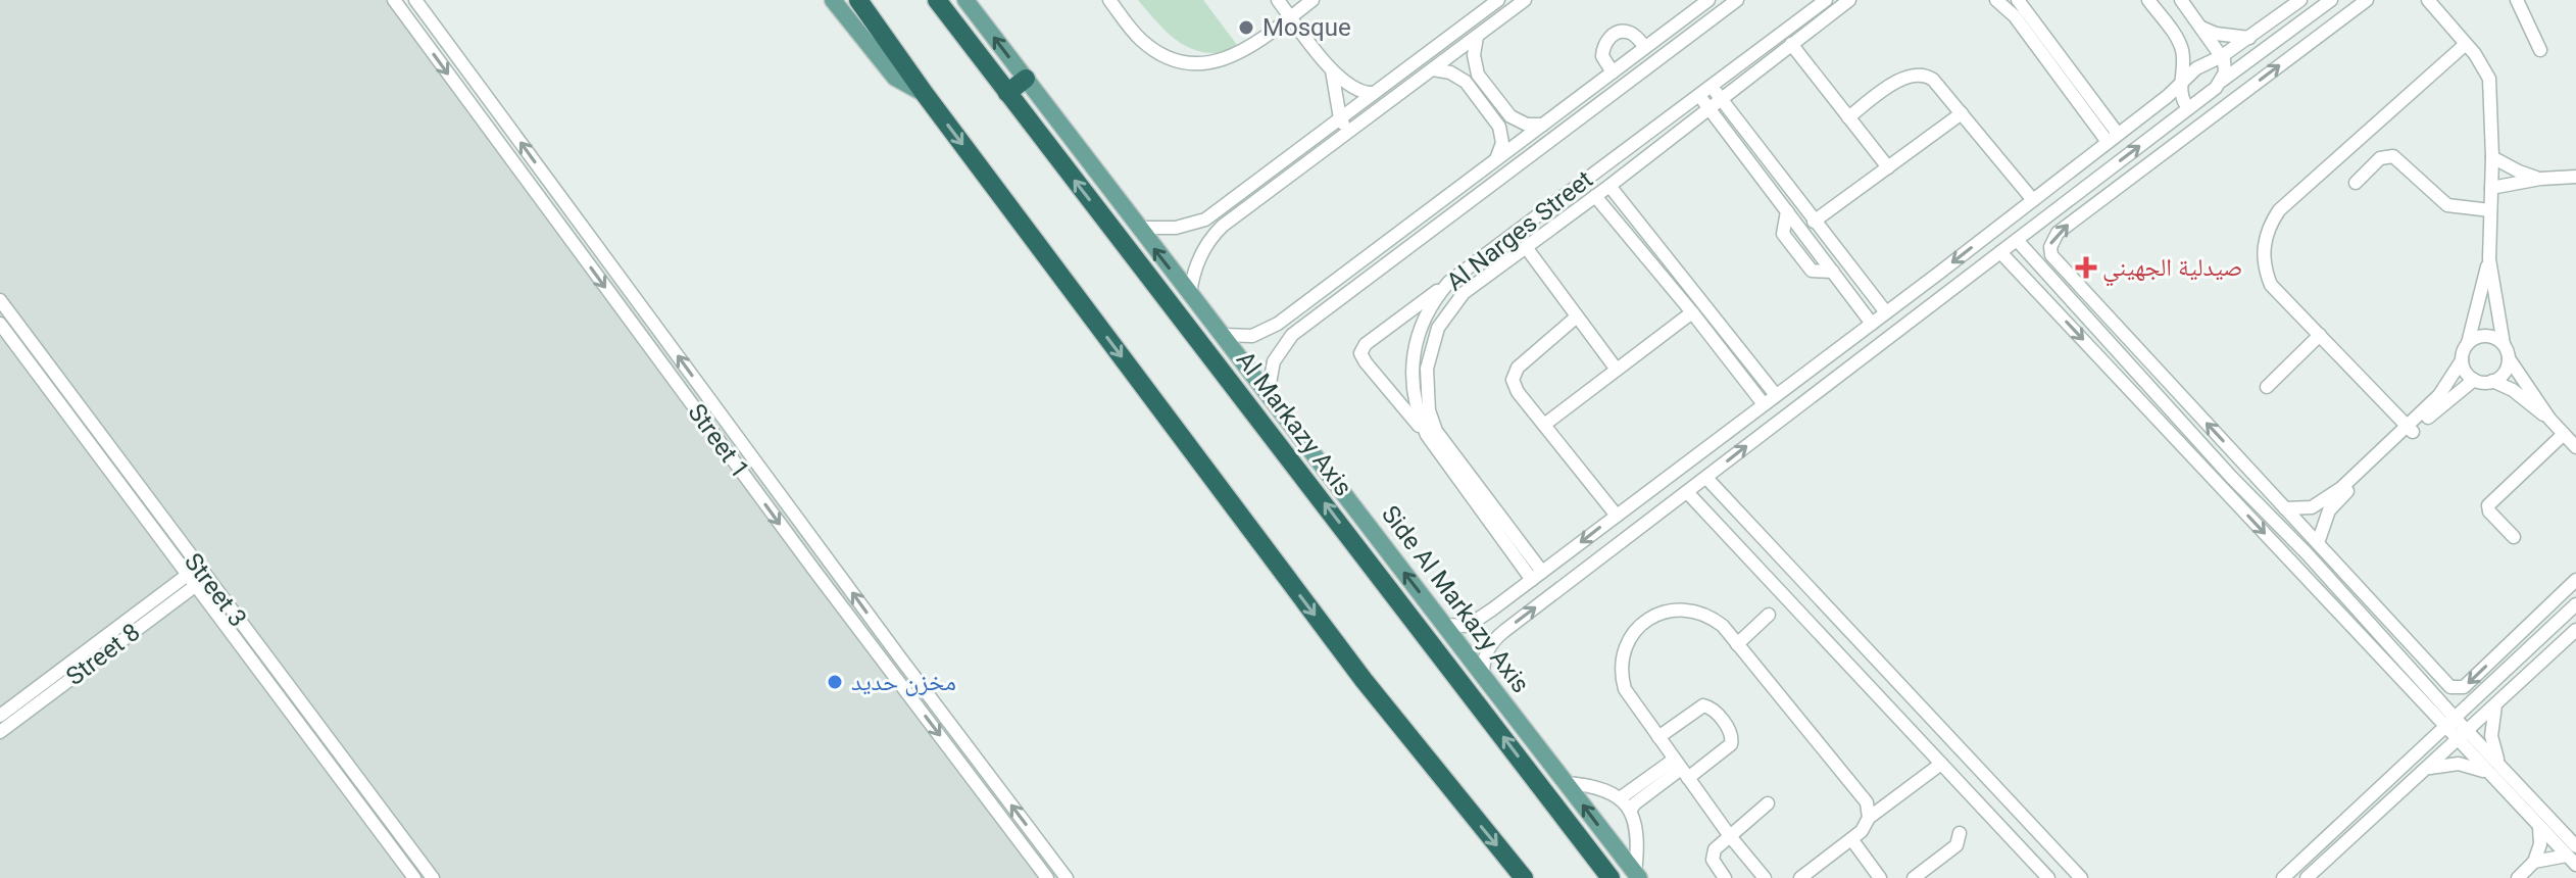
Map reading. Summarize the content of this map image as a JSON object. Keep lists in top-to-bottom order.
{
  "streets": {
    "highway": ["Al Markazy Axis"],
    "main road": ["Side Al Markazy Axis"],
    "street": [
      "Al Narges Street",
      "Street 1",
      "Street 3",
      "Street 8"
    ]
  },
  "crossings": [
    ["Street 3", "Street 8"]
  ],
  "one_way": ["Side Al Markazy Axis"],
  "places": {
    "other": ["Mosque", "مخزن حديد"],
    "health": ["صيدلية الجهيني"]
  }
}
